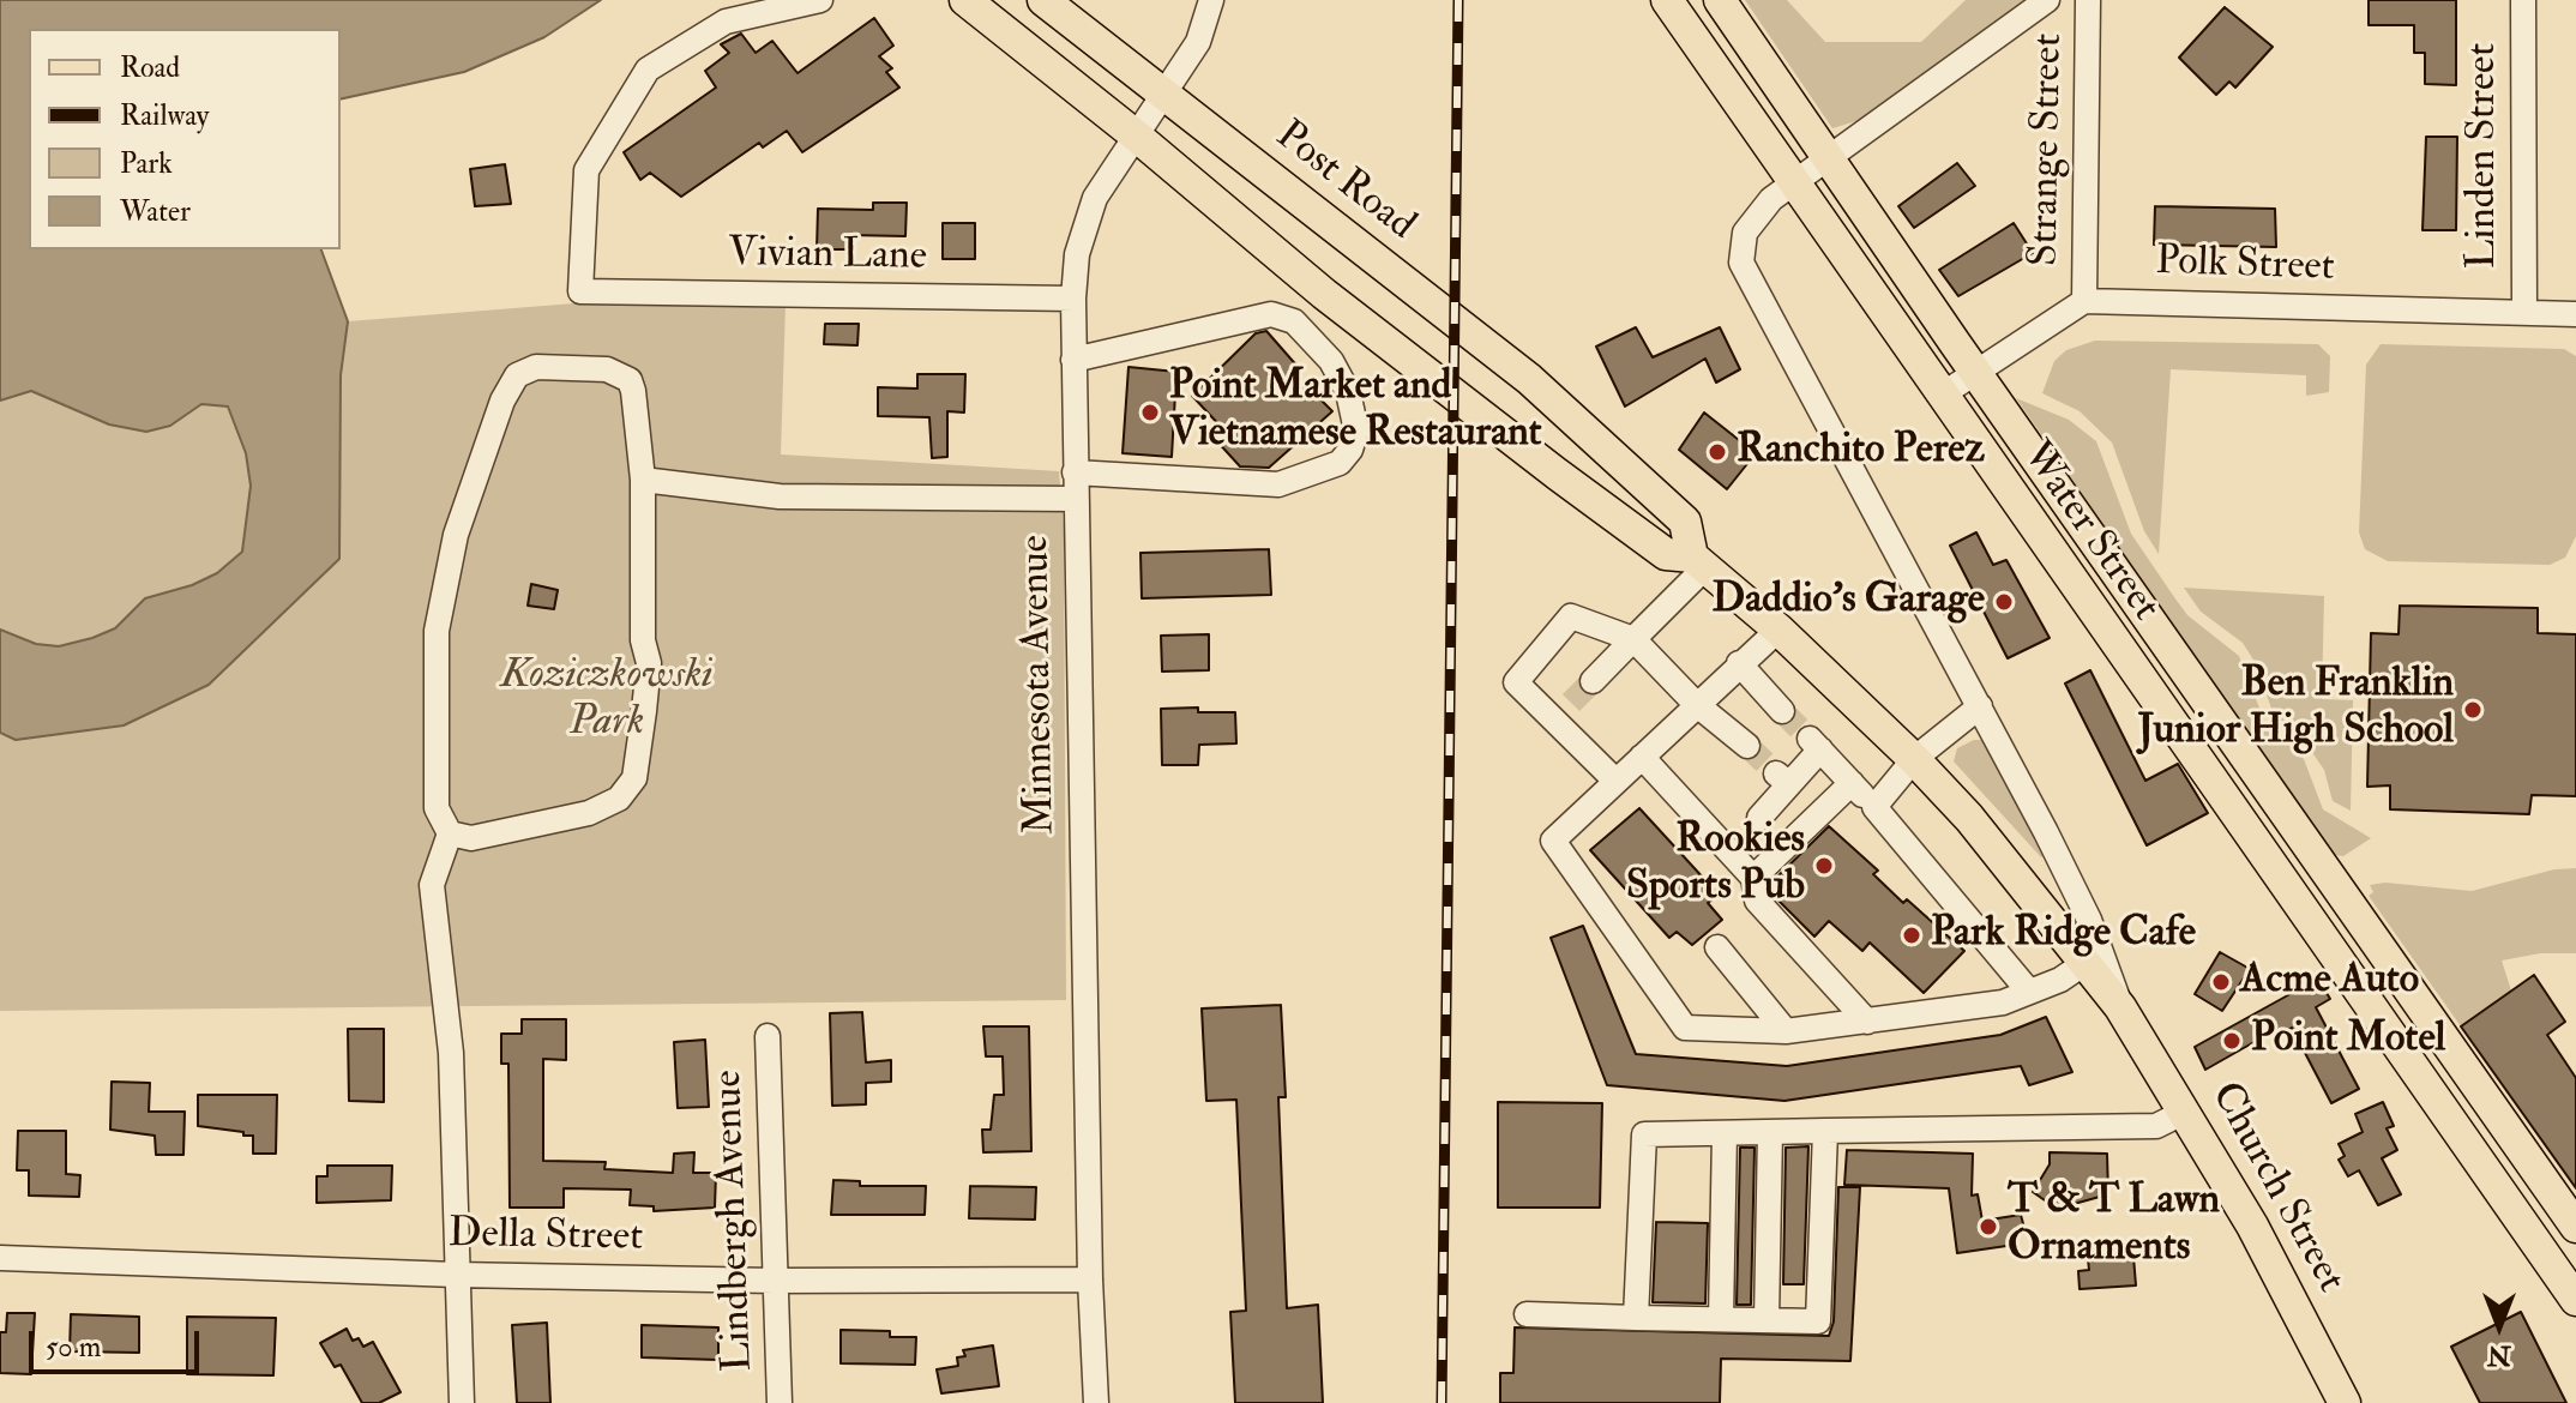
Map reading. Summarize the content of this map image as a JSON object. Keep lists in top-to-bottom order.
{
  "streets": {
    "main road": ["Post Road", "Water Street", "Church Street"],
    "street": [
      "Strange Street",
      "Linden Street",
      "Vivian Lane",
      "Polk Street",
      "Minnesota Avenue",
      "Lindbergh Avenue",
      "Della Street"
    ]
  },
  "crossings": [
    ["Strange Street", "Polk Street"],
    ["Linden Street", "Polk Street"],
    ["Post Road", "Minnesota Avenue"],
    ["Vivian Lane", "Minnesota Avenue"],
    ["Water Street", "Church Street"],
    ["Minnesota Avenue", "Della Street"],
    ["Lindbergh Avenue", "Della Street"]
  ],
  "parks": ["Koziczkowski Park"],
  "places": [
    "Point Market and Vietnamese Restaurant",
    "Ranchito Perez",
    "Daddio's Garage",
    "Ben Franklin Junior High School",
    "Rookies Sports Pub",
    "Park Ridge Cafe",
    "Acme Auto",
    "Point Motel",
    "T & T Lawn Ornaments"
  ],
  "legend": [
    "Road",
    "Railway",
    "Park",
    "Water"
  ],
  "scale_bar": "50 m",
  "north": "bottom"
}
